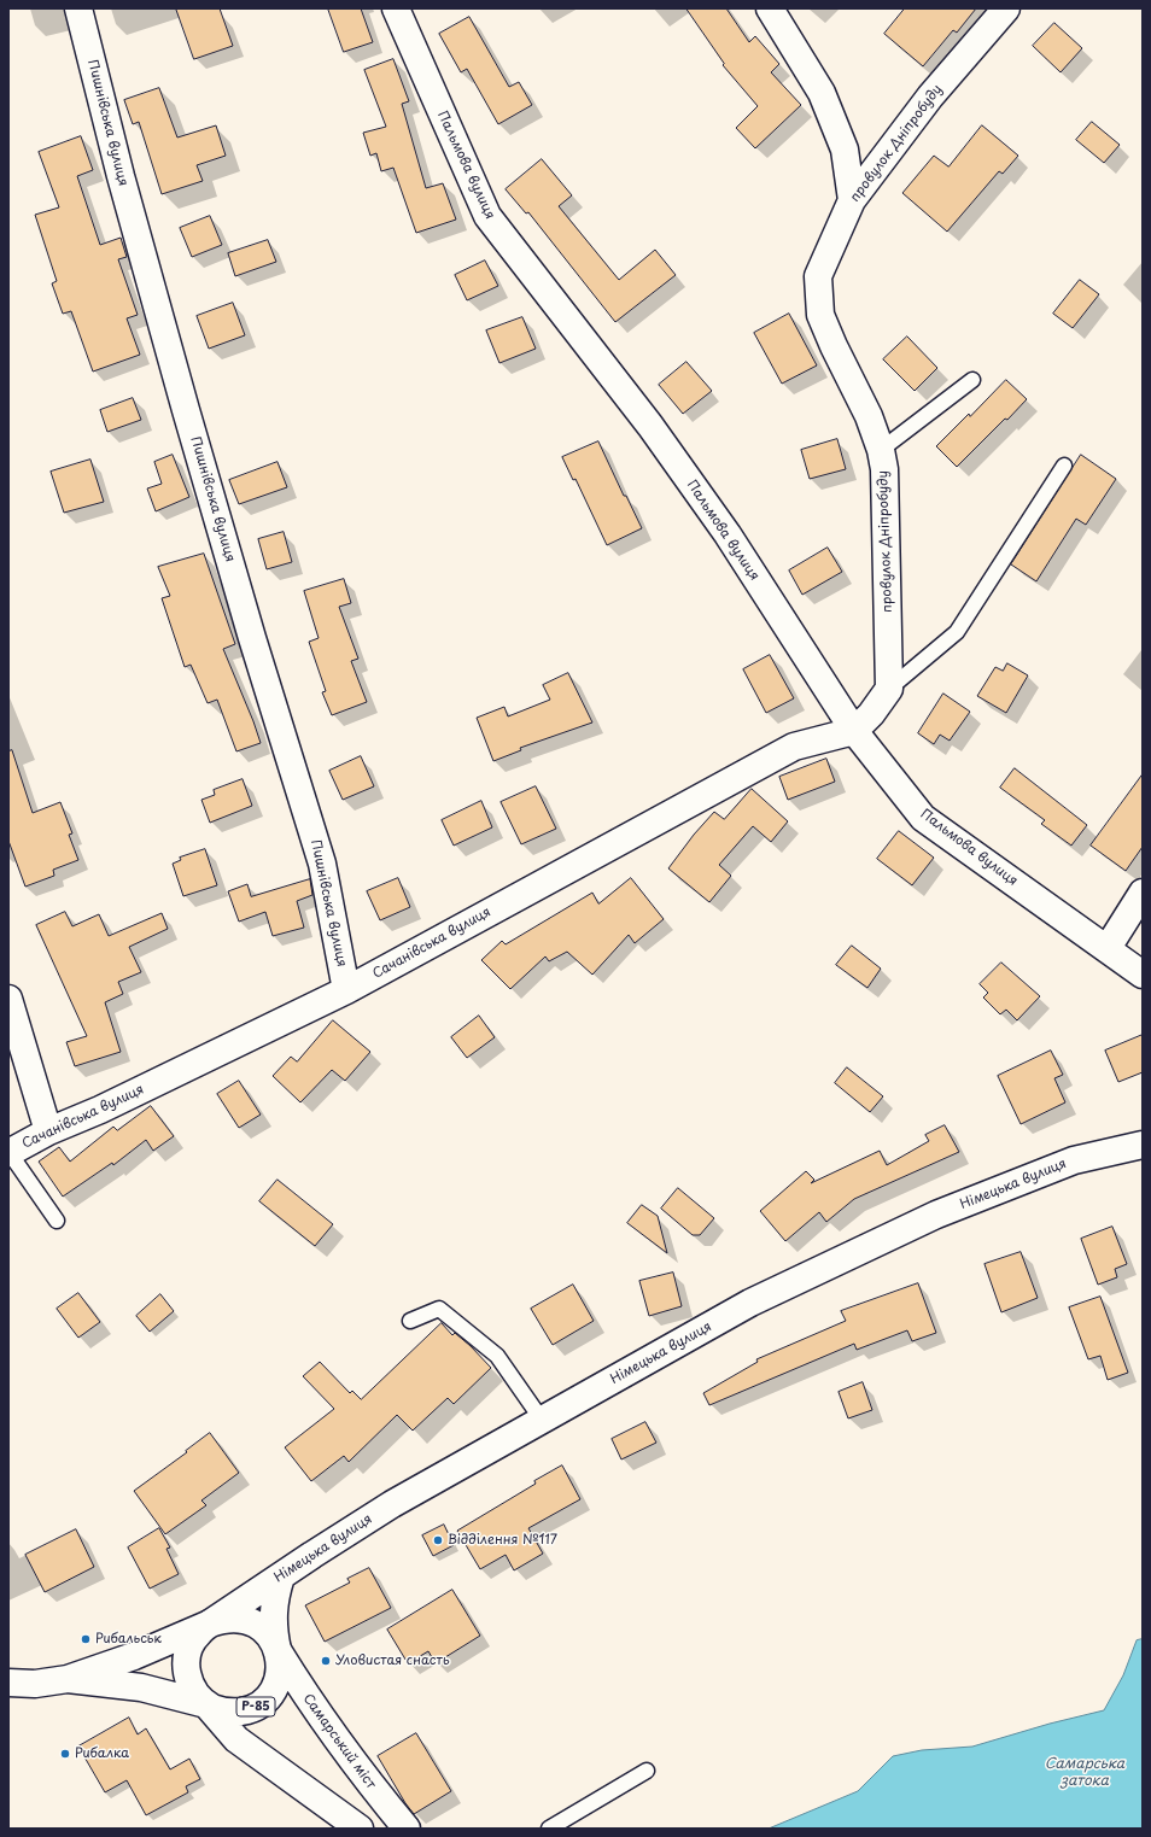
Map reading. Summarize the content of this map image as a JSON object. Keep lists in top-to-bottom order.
{
  "streets": {
    "street": [
      "Пишнівська вулиця",
      "провулок Дніпробуду",
      "Пальмова вулиця",
      "Сачанівська вулиця",
      "Німецька вулиця",
      "Р-85",
      "Самарський міст"
    ]
  },
  "crossings": [
    ["Пишнівська вулиця", "Сачанівська вулиця"],
    ["Пальмова вулиця", "Сачанівська вулиця"],
    ["Німецька вулиця", "Р-85"],
    ["Німецька вулиця", "Самарський міст"],
    ["Р-85", "Самарський міст"]
  ],
  "water": ["Самарська затока"],
  "places": [
    "Відділення №117",
    "Рибальськ",
    "Уловистая снасть",
    "Рибалка"
  ]
}
